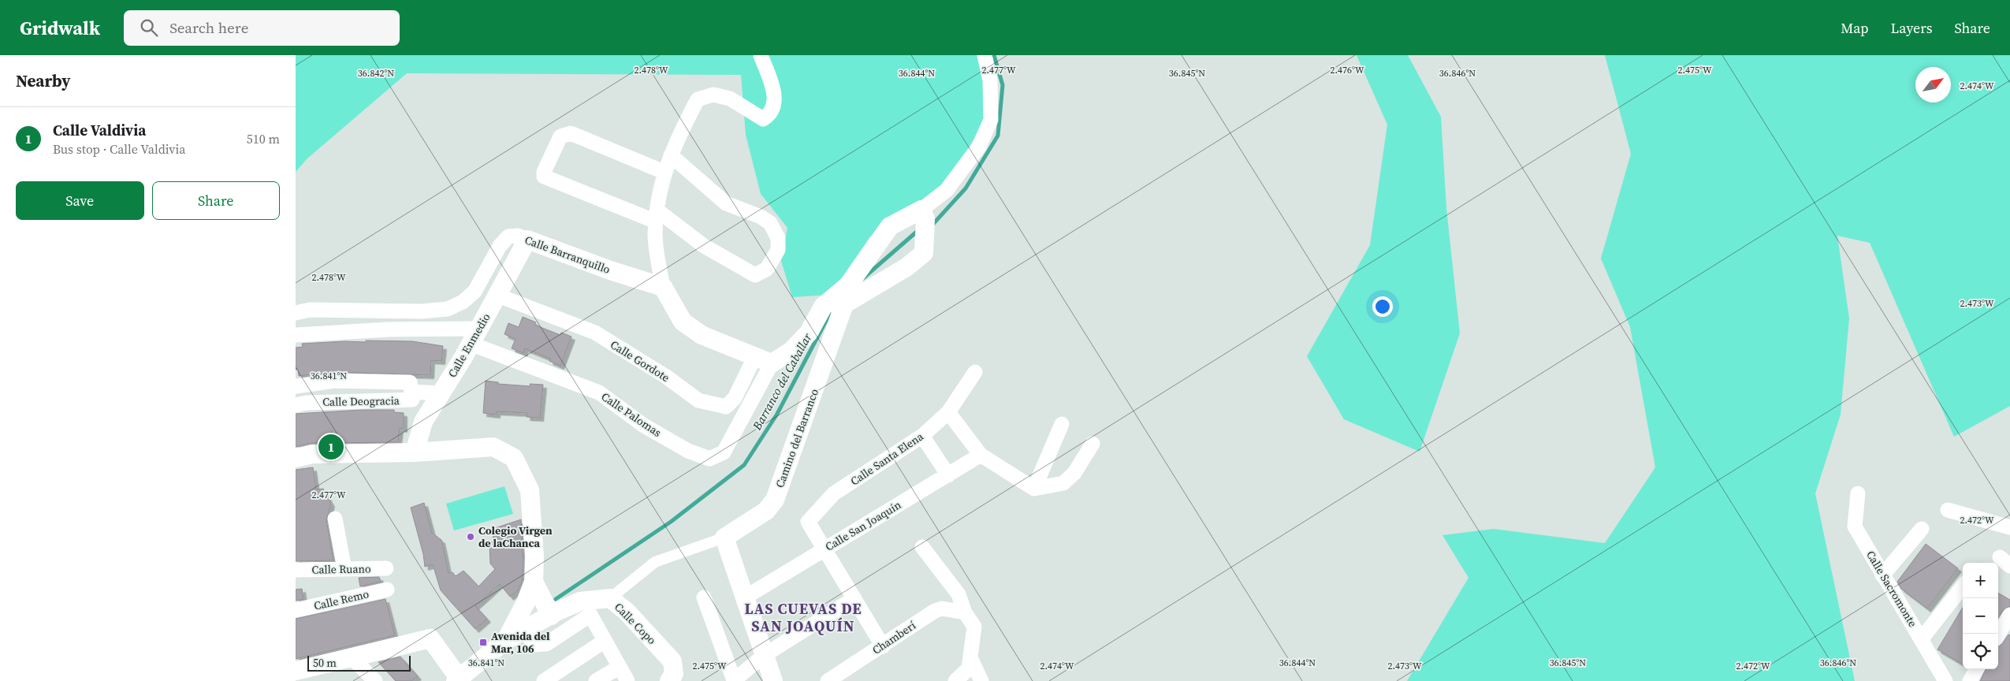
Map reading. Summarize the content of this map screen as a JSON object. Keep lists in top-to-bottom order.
{
  "streets": {
    "street": [
      "Calle Barranquillo",
      "Calle Enmedio",
      "Calle Gordote",
      "Calle Deogracia",
      "Calle Palomas",
      "Camino del Barranco",
      "Calle Santa Elena",
      "Calle San Joaquín",
      "Calle Ruano",
      "Calle Sacromonte",
      "Calle Remo",
      "Calle Copo",
      "Chamberí"
    ]
  },
  "crossings": [
    ["Calle Barranquillo", "Calle Enmedio"],
    ["Calle Enmedio", "Calle Gordote"],
    ["Calle Enmedio", "Calle Palomas"],
    ["Calle Gordote", "Calle Palomas"],
    ["Calle Santa Elena", "Calle San Joaquín"]
  ],
  "districts": ["LAS CUEVAS DE SAN JOAQUÍN"],
  "water": ["Barranco del Caballar"],
  "places": {
    "other": ["Colegio Virgen de laChanca"],
    "transit": ["Avenida del Mar, 106"]
  },
  "scale_bar": "50 m",
  "north": "top right",
  "page": {
    "header": "Gridwalk",
    "search": "Search here",
    "nav": ["Map", "Layers", "Share"],
    "heading": "Nearby",
    "list": [
      {
        "mark": "1",
        "name": "Calle Valdivia",
        "note": "Bus stop · Calle Valdivia",
        "value": "510 m"
      }
    ],
    "buttons": ["Save", "Share"],
    "pins": "1",
    "map_buttons": ["+", "−"],
    "scale": "50 m"
  },
  "coordinates": [
    "2.477°W",
    "2.476°W",
    "2.475°W",
    "2.478°W",
    "36.842°N",
    "36.844°N",
    "36.845°N",
    "36.846°N",
    "2.474°W",
    "2.473°W",
    "36.841°N",
    "2.472°W"
  ]
}
